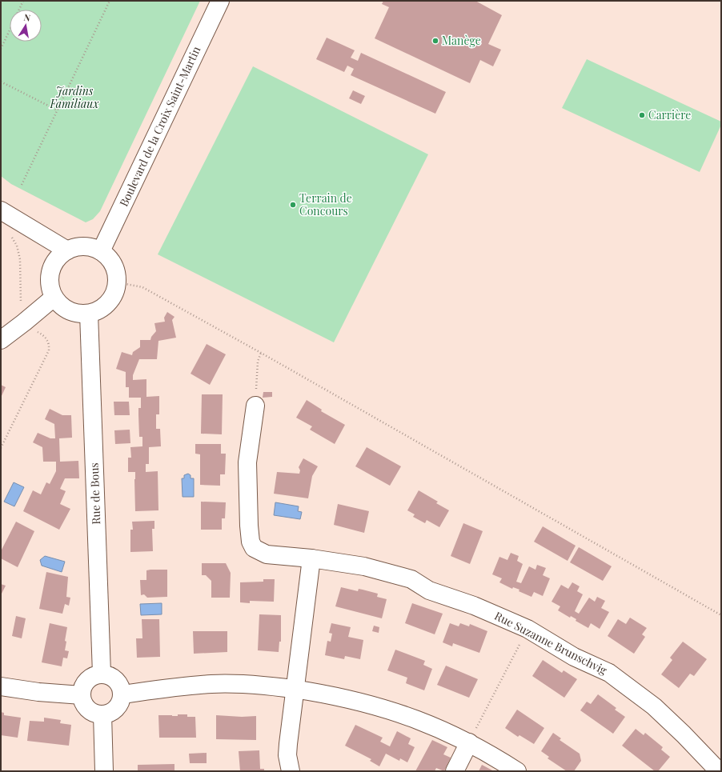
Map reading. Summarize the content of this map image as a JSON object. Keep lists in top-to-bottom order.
{
  "streets": {
    "street": ["Boulevard de la Croix Saint-Martin", "Rue de Bous", "Rue Suzanne Brunschvig"]
  },
  "crossings": [
    ["Boulevard de la Croix Saint-Martin", "Rue de Bous"]
  ],
  "parks": ["Jardins Familiaux"],
  "places": ["Manège", "Carrière", "Terrain de Concours"],
  "north": "top"
}
